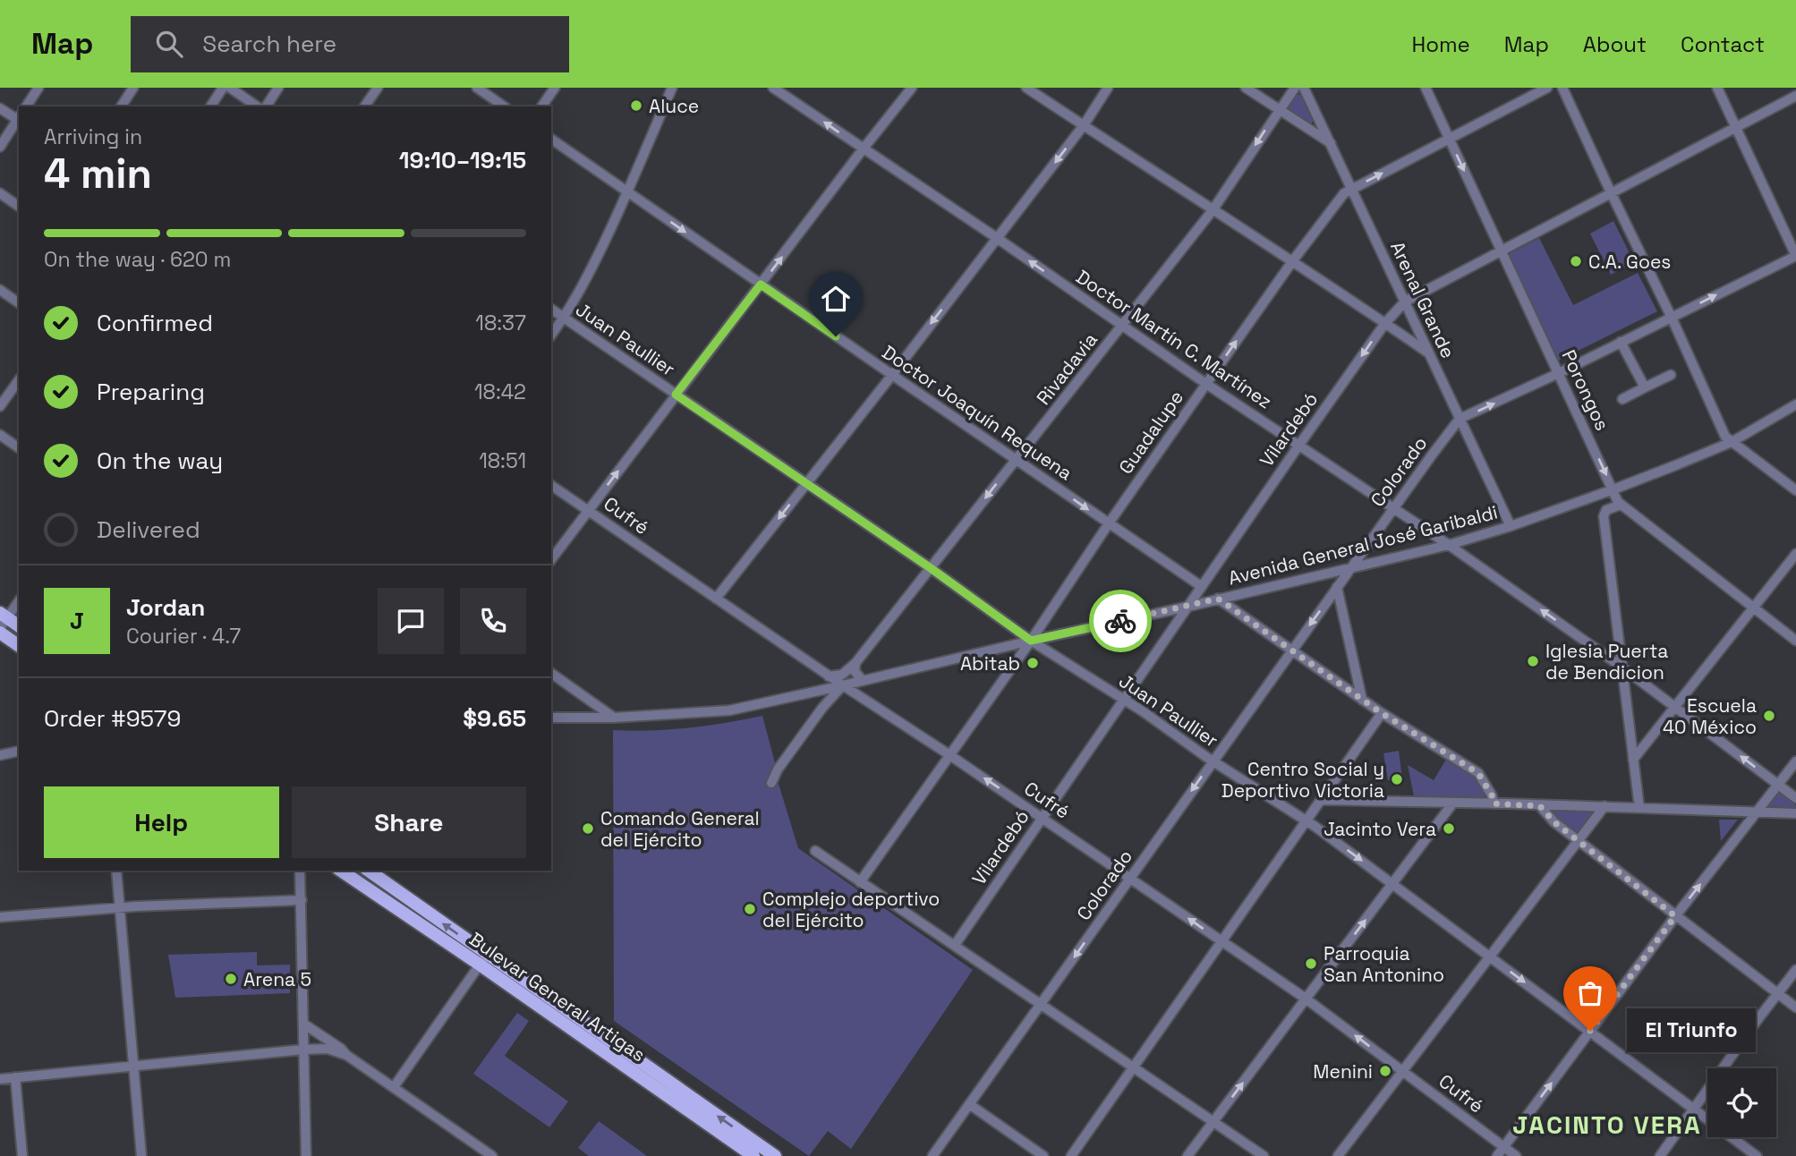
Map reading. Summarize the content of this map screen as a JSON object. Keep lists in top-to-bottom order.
{
  "streets": {
    "main road": ["Bulevar General Artigas"],
    "street": [
      "Arenal Grande",
      "Juan Paullier",
      "Doctor Martín C. Martínez",
      "Rivadavia",
      "Porongos",
      "Doctor Joaquín Requena",
      "Vilardebó",
      "Guadalupe",
      "Colorado",
      "Cufré",
      "Avenida General José Garibaldi"
    ]
  },
  "crossings": [
    ["Arenal Grande", "Vilardebó"],
    ["Arenal Grande", "Guadalupe"],
    ["Arenal Grande", "Colorado"],
    ["Arenal Grande", "Avenida General José Garibaldi"],
    ["Juan Paullier", "Rivadavia"],
    ["Juan Paullier", "Vilardebó"],
    ["Juan Paullier", "Guadalupe"],
    ["Juan Paullier", "Colorado"],
    ["Juan Paullier", "Avenida General José Garibaldi"],
    ["Doctor Martín C. Martínez", "Rivadavia"],
    ["Doctor Martín C. Martínez", "Vilardebó"],
    ["Doctor Martín C. Martínez", "Guadalupe"],
    ["Doctor Martín C. Martínez", "Colorado"],
    ["Doctor Martín C. Martínez", "Avenida General José Garibaldi"],
    ["Rivadavia", "Doctor Joaquín Requena"],
    ["Rivadavia", "Cufré"],
    ["Porongos", "Vilardebó"],
    ["Porongos", "Guadalupe"],
    ["Porongos", "Colorado"],
    ["Porongos", "Avenida General José Garibaldi"],
    ["Doctor Joaquín Requena", "Vilardebó"],
    ["Doctor Joaquín Requena", "Guadalupe"],
    ["Vilardebó", "Cufré"],
    ["Vilardebó", "Avenida General José Garibaldi"],
    ["Guadalupe", "Cufré"],
    ["Guadalupe", "Avenida General José Garibaldi"],
    ["Colorado", "Cufré"],
    ["Colorado", "Avenida General José Garibaldi"],
    ["Cufré", "Avenida General José Garibaldi"]
  ],
  "one_way": ["Doctor Martín C. Martínez", "Porongos"],
  "districts": ["JACINTO VERA"],
  "places": [
    "Aluce",
    "C.A. Goes",
    "Iglesia Puerta de Bendicion",
    "Abitab",
    "Escuela 40 México",
    "Centro Social y Deportivo Victoria",
    "Comando General del Ejército",
    "Jacinto Vera",
    "Complejo deportivo del Ejército",
    "Parroquia San Antonino",
    "Arena 5",
    "El Triunfo",
    "Menini"
  ],
  "page": {
    "header": "Map",
    "search": "Search here",
    "nav": [
      "Home",
      "Map",
      "About",
      "Contact"
    ],
    "heading": ["4 min", "Arriving in", "19:10–19:15"],
    "panel": [
      "Jordan",
      "Courier · 4.7",
      "Order #9579",
      "$9.65"
    ],
    "bar": "On the way · 620 m",
    "list": [
      ["Confirmed", "18:37"],
      ["Preparing", "18:42"],
      ["On the way", "18:51"],
      "Delivered"
    ],
    "round": "J",
    "buttons": ["Help", "Share"],
    "bubble": "El Triunfo"
  }
}
